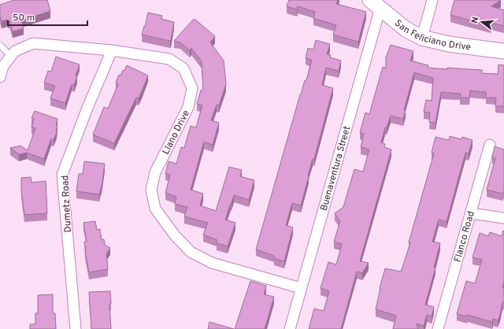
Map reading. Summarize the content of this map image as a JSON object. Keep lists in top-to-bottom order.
{
  "streets": {
    "street": [
      "San Feliciano Drive",
      "Llano Drive",
      "Buenaventura Street",
      "Dumetz Road",
      "Flanco Road"
    ]
  },
  "crossings": [
    ["San Feliciano Drive", "Buenaventura Street"],
    ["Llano Drive", "Buenaventura Street"],
    ["Llano Drive", "Dumetz Road"]
  ],
  "scale_bar": "50 m",
  "north": "left"
}
